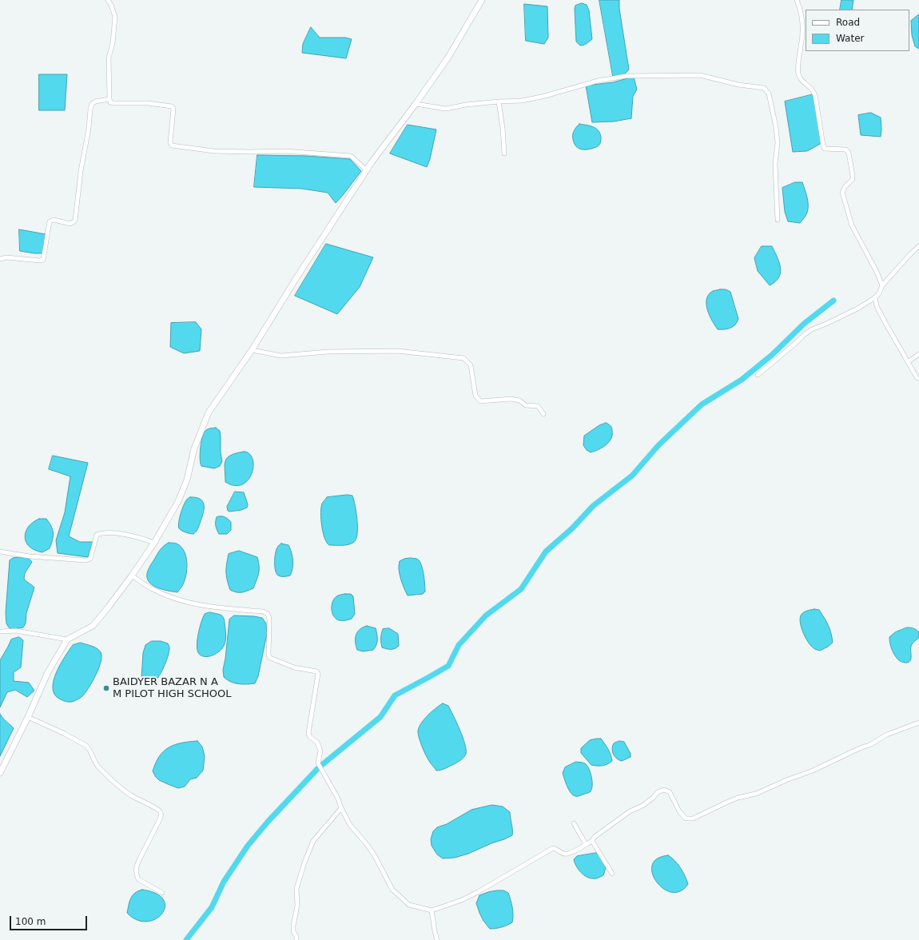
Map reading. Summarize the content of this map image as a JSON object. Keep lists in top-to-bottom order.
{
  "places": ["BAIDYER BAZAR N A M PILOT HIGH SCHOOL"],
  "legend": ["Road", "Water"],
  "scale_bar": "100 m"
}
